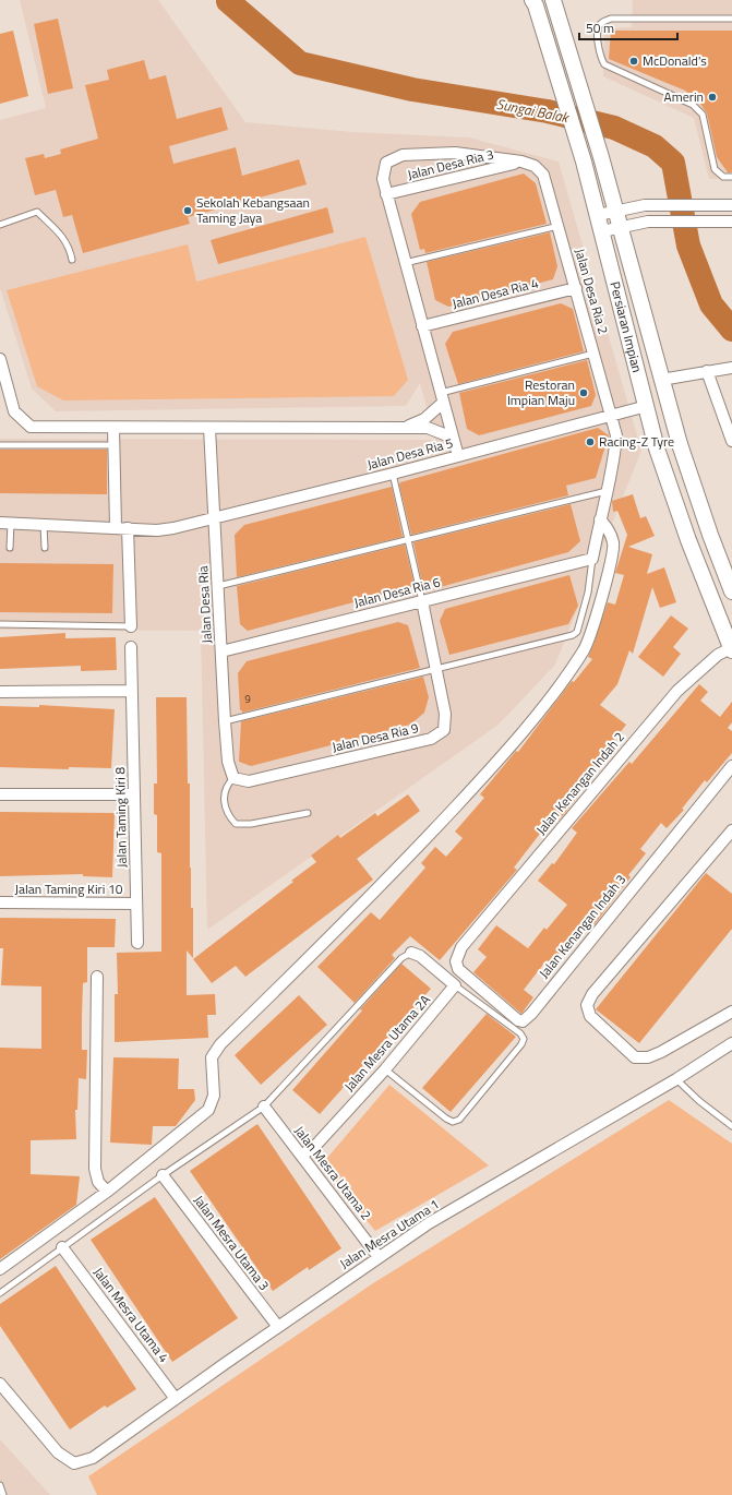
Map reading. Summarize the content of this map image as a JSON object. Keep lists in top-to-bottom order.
{
  "streets": {
    "street": [
      "Jalan Desa Ria 3",
      "Jalan Desa Ria 2",
      "Jalan Desa Ria 4",
      "Persiaran Impian",
      "Jalan Desa Ria 5",
      "Jalan Desa Ria 6",
      "Jalan Desa Ria",
      "Jalan Desa Ria 9",
      "Jalan Kenangan Indah 2",
      "Jalan Taming Kiri 8",
      "Jalan Taming Kiri 10",
      "Jalan Kenangan Indah 3",
      "Jalan Mesra Utama 2A",
      "Jalan Mesra Utama 2",
      "Jalan Mesra Utama 1",
      "Jalan Mesra Utama 3",
      "Jalan Mesra Utama 4"
    ]
  },
  "crossings": [
    ["Jalan Desa Ria 3", "Jalan Desa Ria 2"],
    ["Jalan Desa Ria 2", "Jalan Desa Ria 4"],
    ["Jalan Desa Ria 2", "Jalan Desa Ria 5"],
    ["Jalan Desa Ria 2", "Jalan Desa Ria 6"],
    ["Persiaran Impian", "Jalan Desa Ria 5"],
    ["Persiaran Impian", "Jalan Kenangan Indah 2"],
    ["Jalan Desa Ria 5", "Jalan Desa Ria"],
    ["Jalan Desa Ria 6", "Jalan Desa Ria"],
    ["Jalan Desa Ria 6", "Jalan Desa Ria 9"],
    ["Jalan Desa Ria", "Jalan Desa Ria 9"],
    ["Jalan Kenangan Indah 2", "Jalan Kenangan Indah 3"],
    ["Jalan Taming Kiri 8", "Jalan Taming Kiri 10"],
    ["Jalan Mesra Utama 2A", "Jalan Mesra Utama 2"],
    ["Jalan Mesra Utama 2", "Jalan Mesra Utama 1"],
    ["Jalan Mesra Utama 1", "Jalan Mesra Utama 3"],
    ["Jalan Mesra Utama 1", "Jalan Mesra Utama 4"]
  ],
  "water": ["Sungai Balak"],
  "places": [
    "McDonald's",
    "Amerin",
    "Sekolah Kebangsaan Taming Jaya",
    "Restoran Impian Maju",
    "Racing-Z Tyre"
  ],
  "house_numbers": ["9"],
  "scale_bar": "50 m"
}
